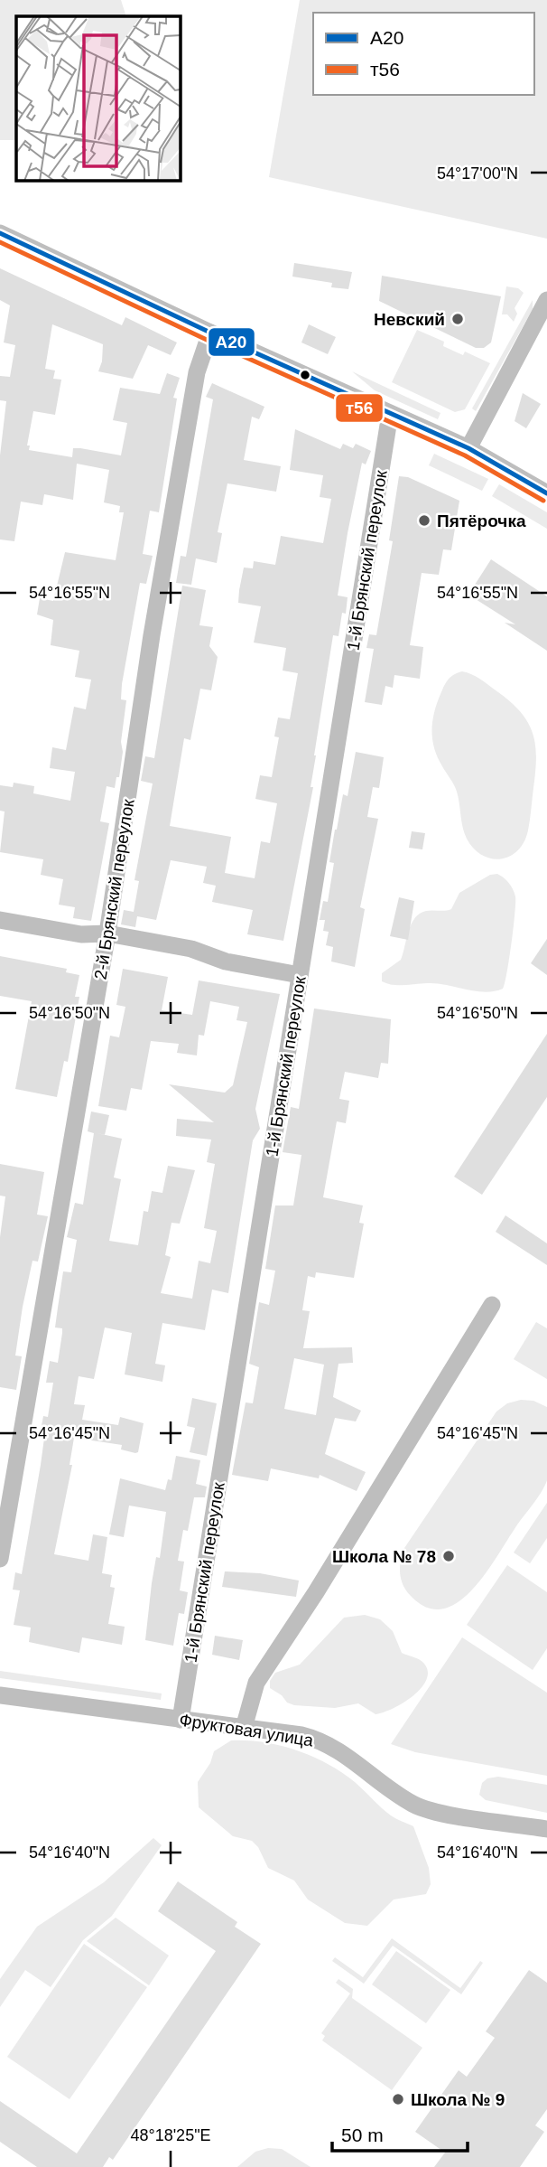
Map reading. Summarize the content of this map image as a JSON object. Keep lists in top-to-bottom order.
{
  "streets": {
    "street": ["1-й Брянский переулок", "2-й Брянский переулок", "Фруктовая улица"]
  },
  "crossings": [
    ["1-й Брянский переулок", "Фруктовая улица"]
  ],
  "places": [
    "Невский",
    "Пятёрочка",
    "Школа № 78",
    "Школа № 9"
  ],
  "lines": ["transit line А20", "transit line т56"],
  "legend": ["А20", "т56"],
  "scale_bar": "50 m",
  "coordinates": [
    "54°17'00\"N",
    "54°16'55\"N",
    "54°16'50\"N",
    "54°16'45\"N",
    "54°16'40\"N",
    "48°18'25\"E"
  ]
}
